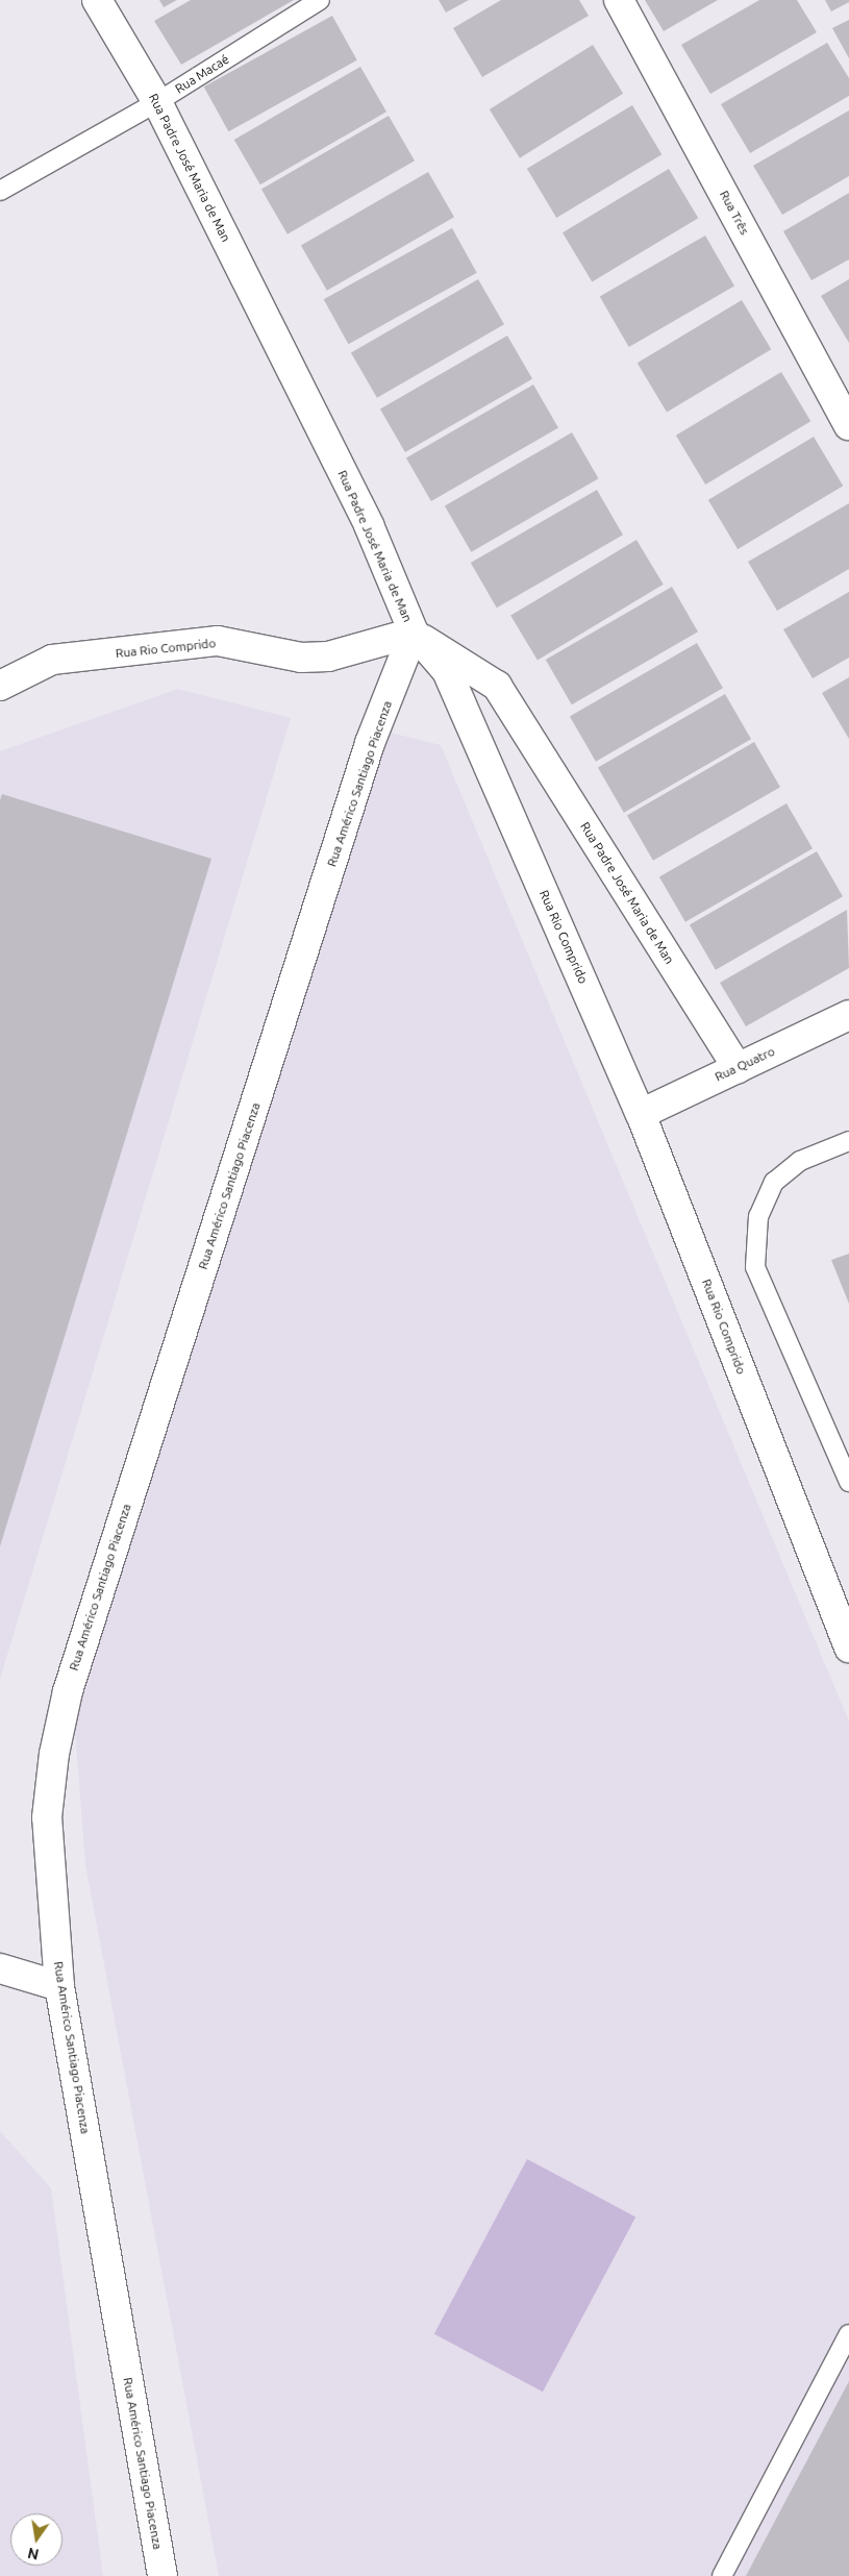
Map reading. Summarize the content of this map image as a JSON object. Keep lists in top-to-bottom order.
{
  "streets": {
    "street": [
      "Rua Padre José Maria de Man",
      "Rua Três",
      "Rua Rio Comprido",
      "Rua Américo Santiago Piacenza",
      "Rua Quatro"
    ],
    "lane": ["Rua Macaé"]
  },
  "crossings": [
    ["Rua Macaé", "Rua Padre José Maria de Man"],
    ["Rua Padre José Maria de Man", "Rua Rio Comprido"],
    ["Rua Padre José Maria de Man", "Rua Américo Santiago Piacenza"],
    ["Rua Padre José Maria de Man", "Rua Quatro"],
    ["Rua Rio Comprido", "Rua Américo Santiago Piacenza"],
    ["Rua Rio Comprido", "Rua Quatro"]
  ],
  "north": "bottom"
}
